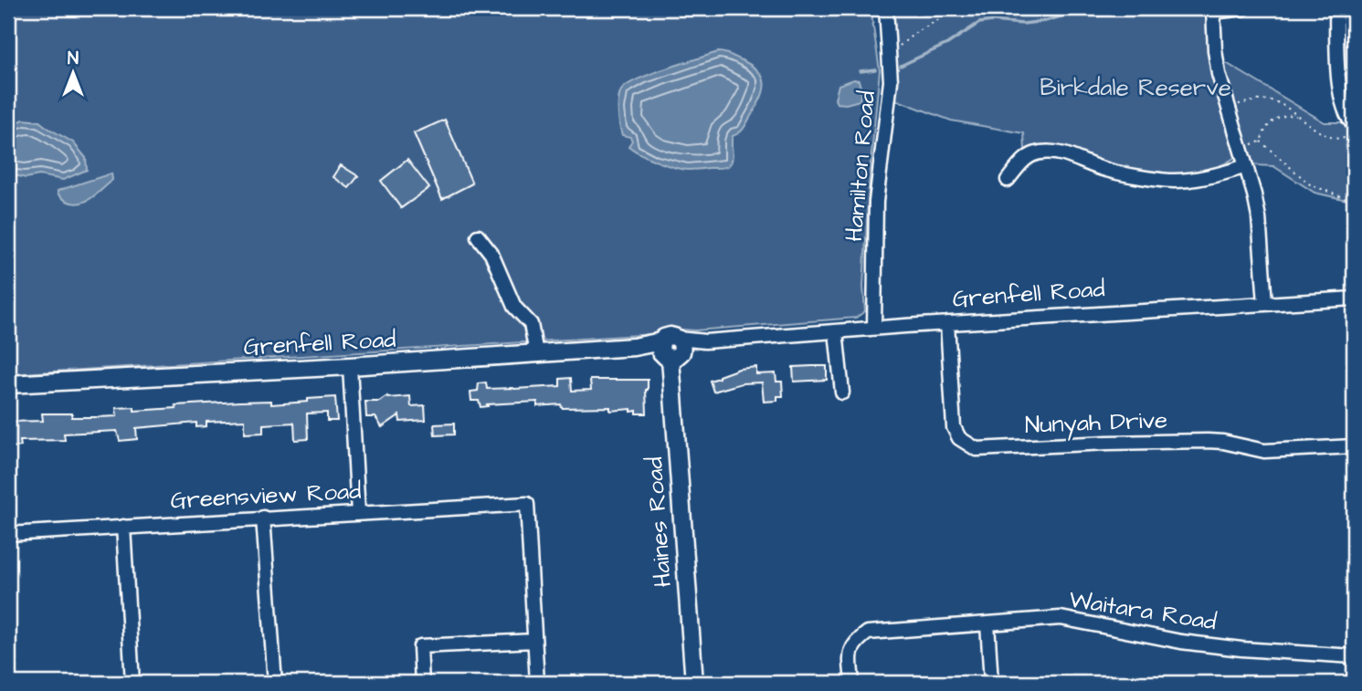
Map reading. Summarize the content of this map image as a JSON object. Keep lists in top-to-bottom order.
{
  "streets": {
    "main road": ["Grenfell Road", "Haines Road"],
    "street": [
      "Hamilton Road",
      "Nunyah Drive",
      "Greensview Road",
      "Waitara Road"
    ]
  },
  "crossings": [
    ["Hamilton Road", "Grenfell Road"],
    ["Grenfell Road", "Nunyah Drive"],
    ["Grenfell Road", "Haines Road"]
  ],
  "parks": ["Birkdale Reserve"],
  "north": "top"
}
